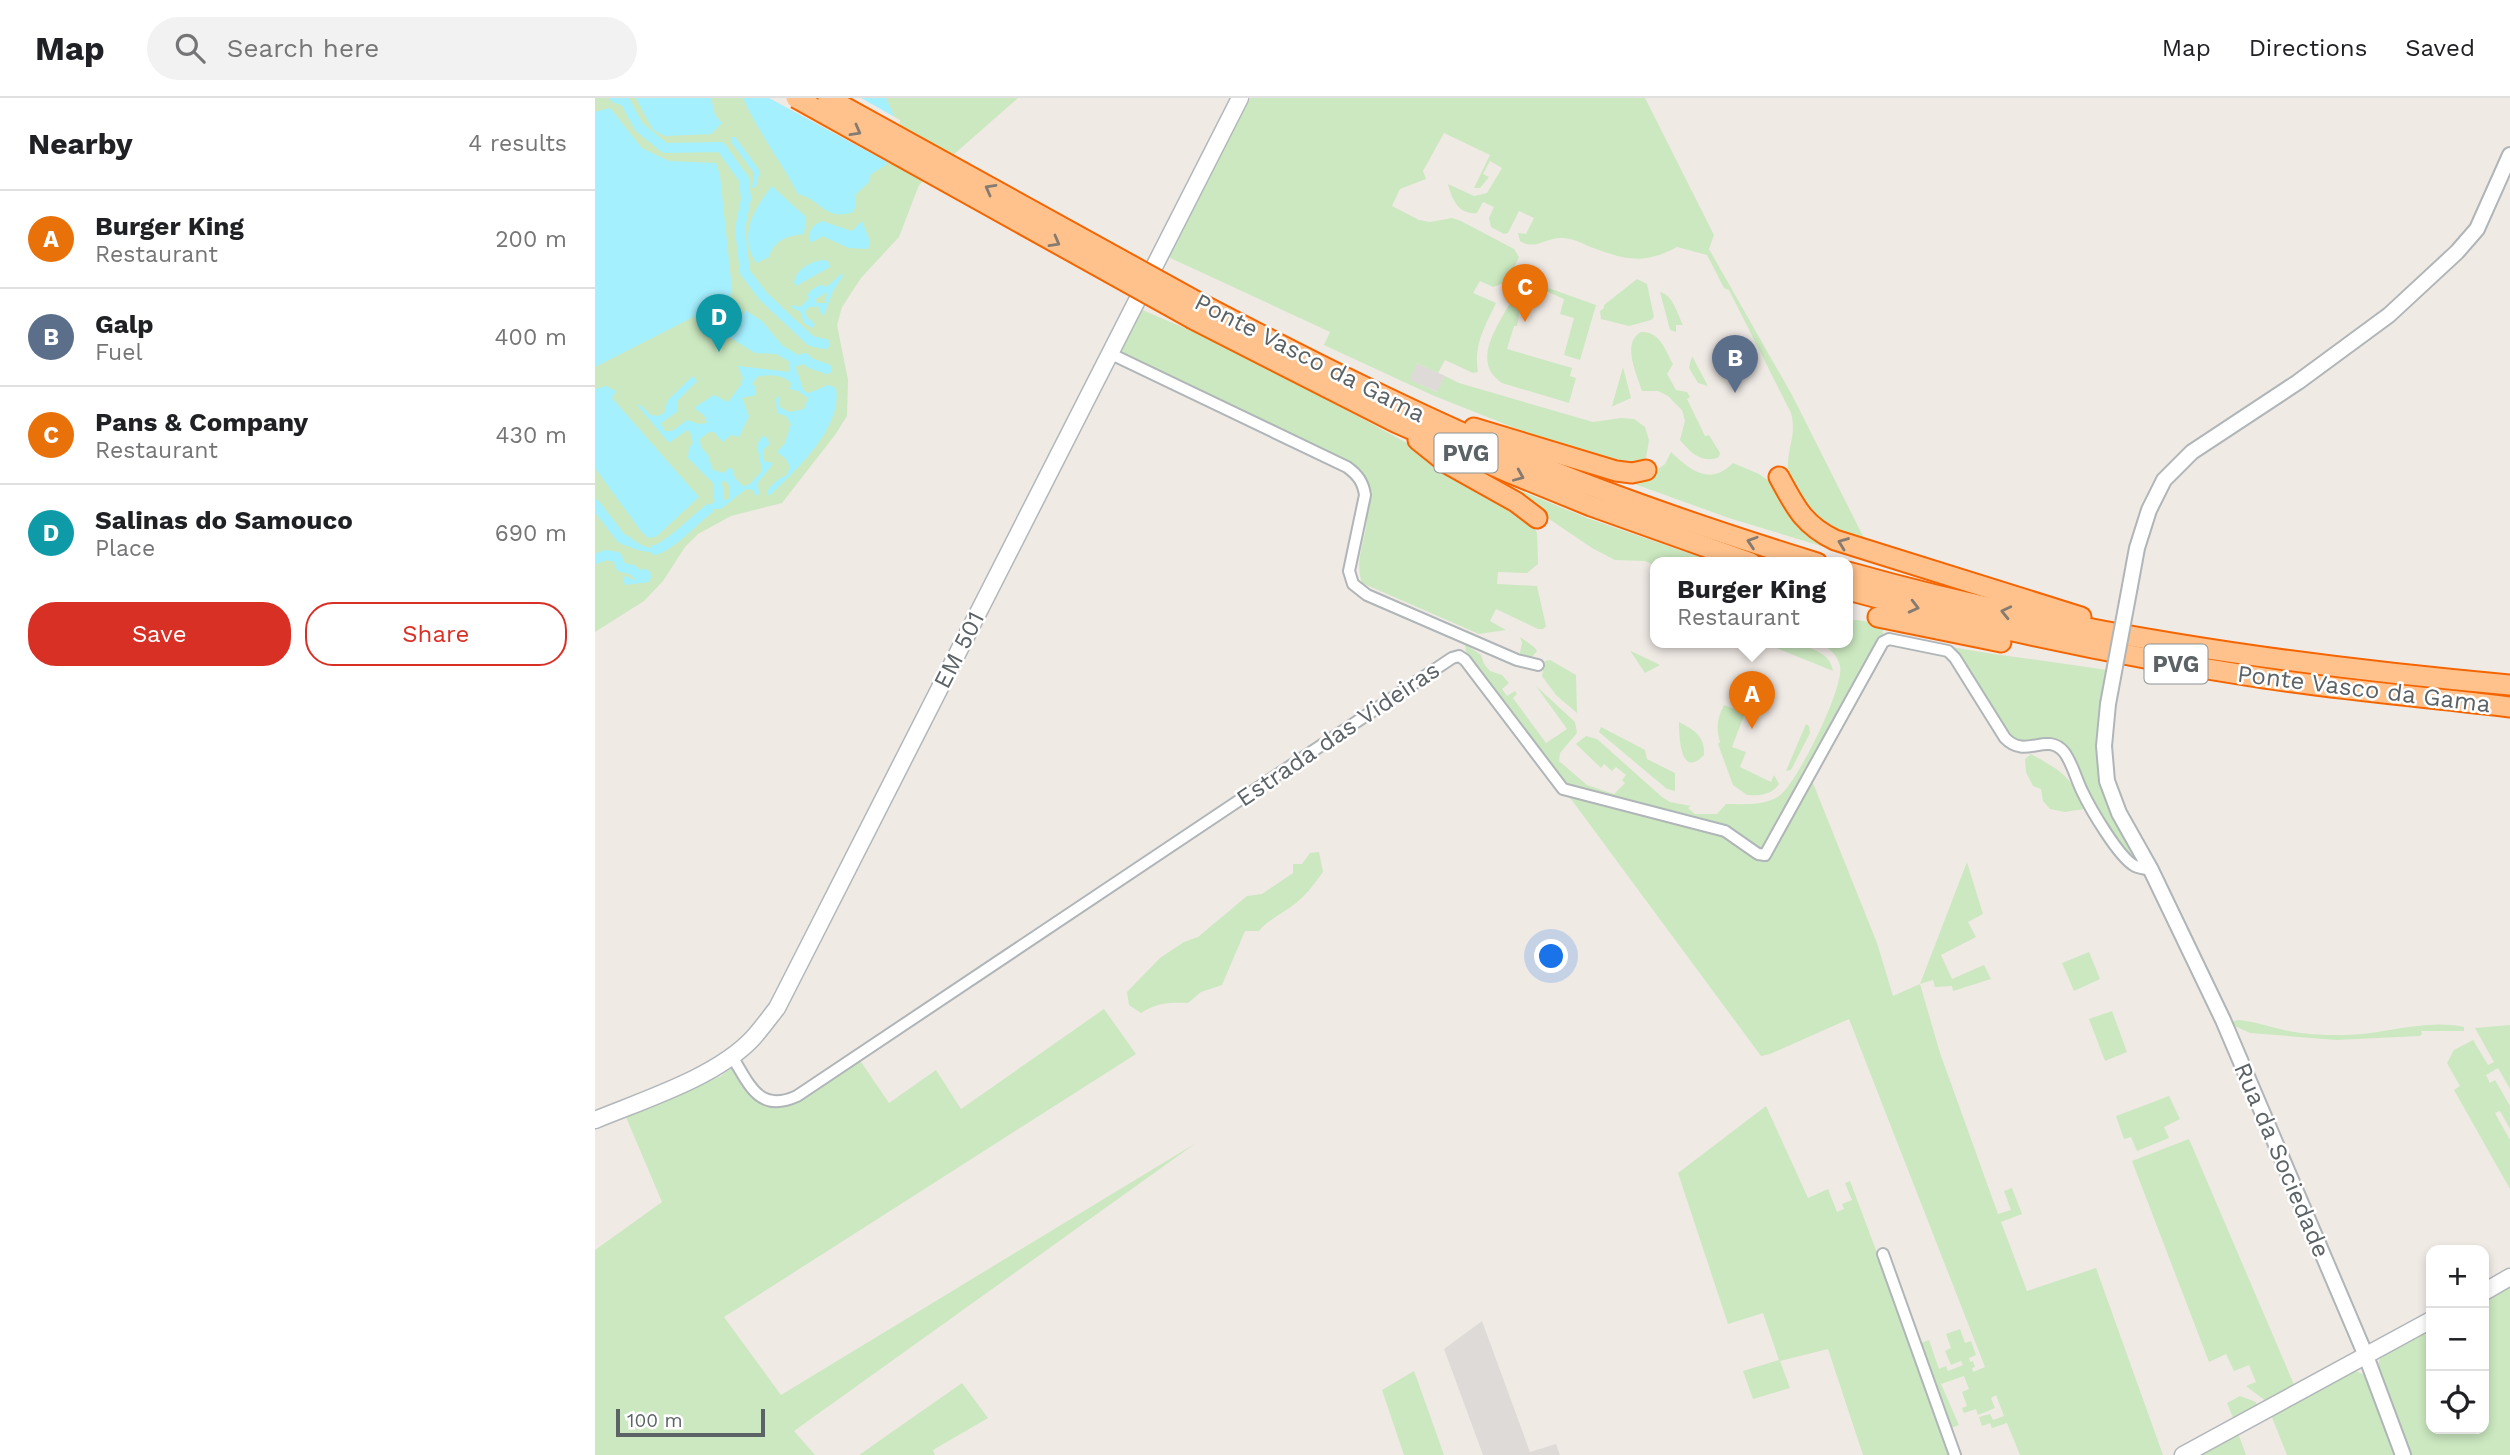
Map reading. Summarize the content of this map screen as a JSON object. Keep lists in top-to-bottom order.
{
  "streets": {
    "highway": ["Ponte Vasco da Gama", "PVG"],
    "main road": ["EM 501"],
    "street": ["Estrada das Videiras", "Rua da Sociedade"]
  },
  "crossings": [
    ["EM 501", "Estrada das Videiras"],
    ["Estrada das Videiras", "Rua da Sociedade"]
  ],
  "scale_bar": "100 m",
  "page": {
    "header": "Map",
    "search": "Search here",
    "nav": ["Map", "Directions", "Saved"],
    "heading": ["Nearby", "4 results"],
    "list": [
      {
        "mark": "A",
        "name": "Burger King",
        "note": "Restaurant",
        "value": "200 m"
      },
      {
        "mark": "B",
        "name": "Galp",
        "note": "Fuel",
        "value": "400 m"
      },
      {
        "mark": "C",
        "name": "Pans & Company",
        "note": "Restaurant",
        "value": "430 m"
      },
      {
        "mark": "D",
        "name": "Salinas do Samouco",
        "note": "Place",
        "value": "690 m"
      }
    ],
    "pins": [
      "C",
      "D",
      "B",
      "A"
    ],
    "popup": ["Burger King", "Restaurant"],
    "buttons": ["Save", "Share"],
    "map_buttons": ["+", "−"],
    "scale": "100 m"
  }
}
